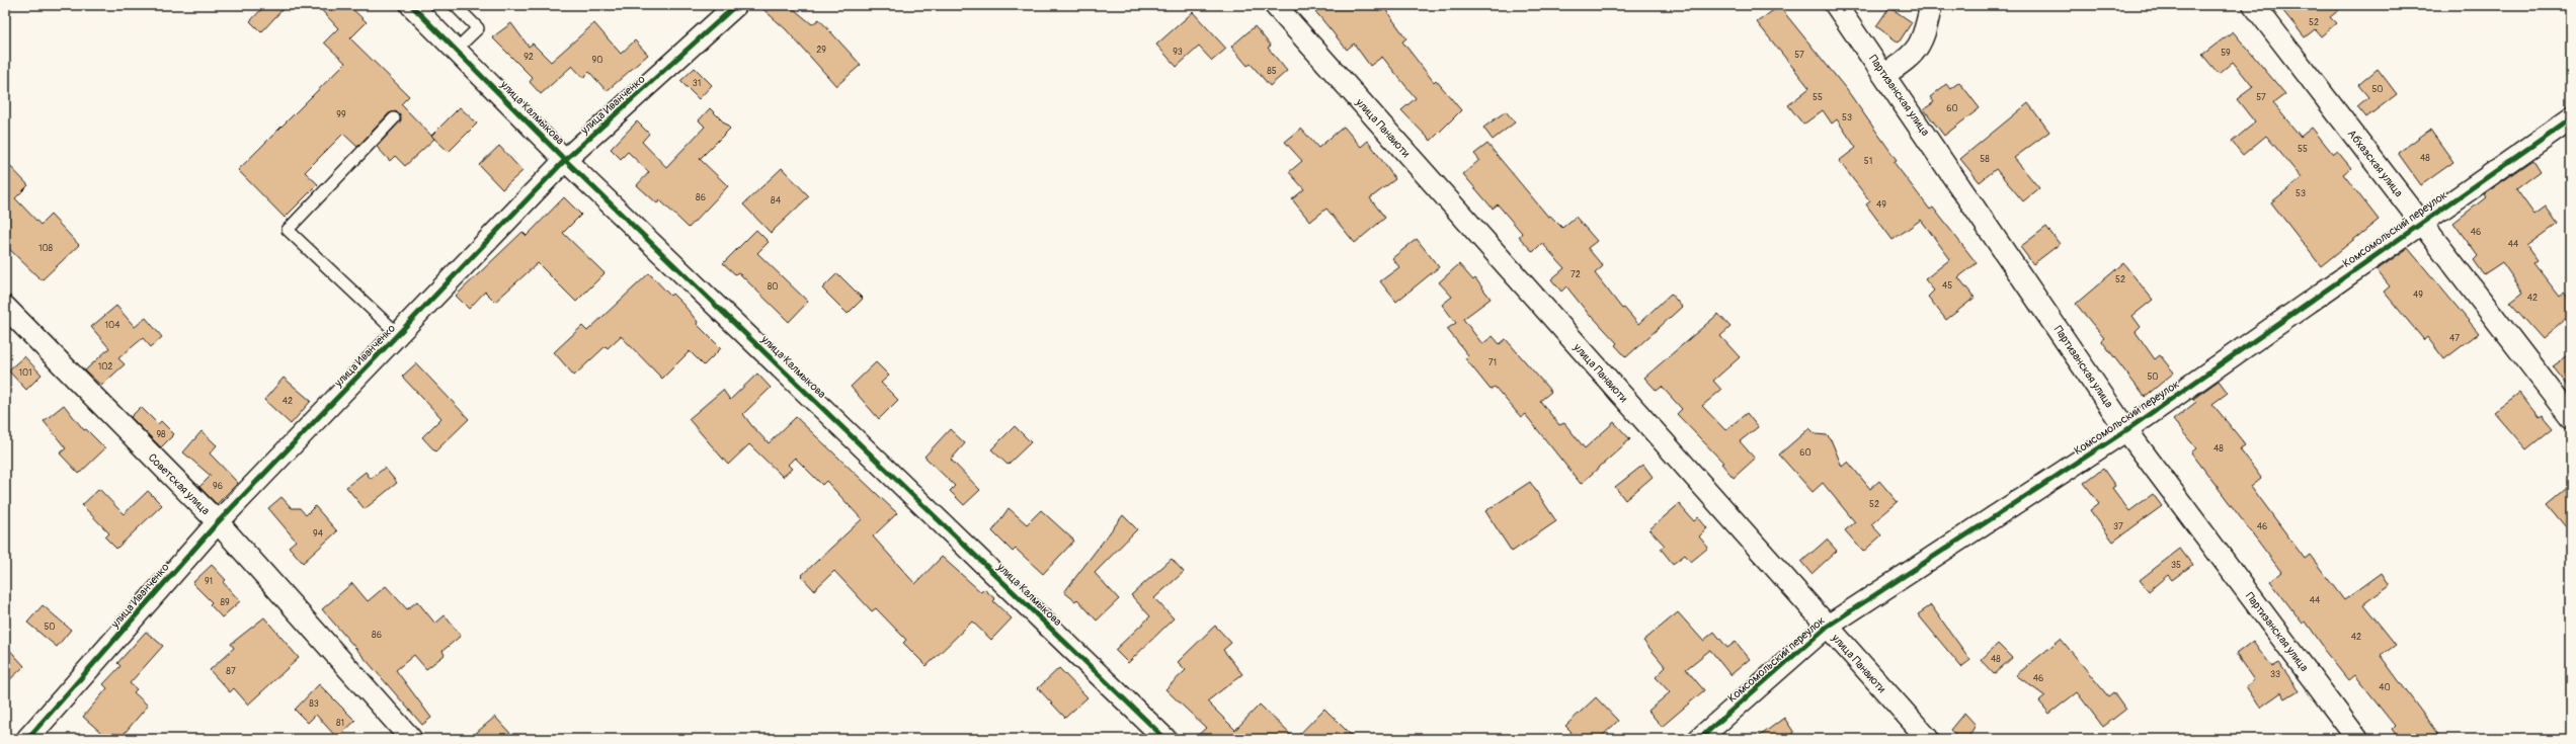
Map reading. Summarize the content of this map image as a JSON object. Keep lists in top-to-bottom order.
{
  "streets": {
    "street": [
      "Партизанская улица",
      "улица Иванченко",
      "улица Калмыкова",
      "улица Панаиоти",
      "Абхазская улица",
      "Комсомольский переулок",
      "Советская улица"
    ]
  },
  "crossings": [
    ["Партизанская улица", "Комсомольский переулок"],
    ["улица Иванченко", "улица Калмыкова"],
    ["улица Иванченко", "Советская улица"],
    ["улица Панаиоти", "Комсомольский переулок"],
    ["Абхазская улица", "Комсомольский переулок"]
  ],
  "house_numbers": [
    "52",
    "29",
    "93",
    "59",
    "57",
    "92",
    "90",
    "85",
    "31",
    "50",
    "55",
    "57",
    "60",
    "99",
    "53",
    "55",
    "48",
    "58",
    "51",
    "53",
    "86",
    "84",
    "49",
    "46",
    "44",
    "108",
    "72",
    "52",
    "45",
    "80",
    "49",
    "42",
    "104",
    "47",
    "71",
    "102",
    "101",
    "50",
    "42",
    "98",
    "48",
    "60",
    "96",
    "52",
    "37",
    "46",
    "94",
    "35",
    "91",
    "44",
    "89",
    "50",
    "86",
    "42",
    "48",
    "87",
    "33",
    "46",
    "40",
    "83",
    "81"
  ]
}
